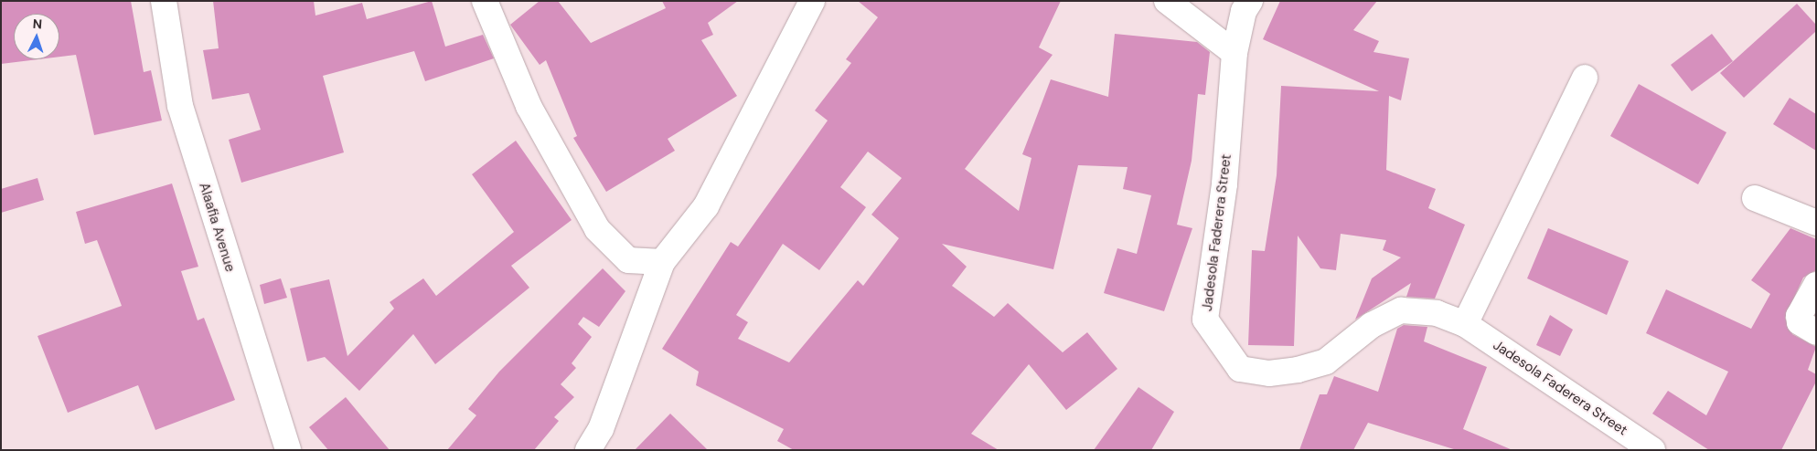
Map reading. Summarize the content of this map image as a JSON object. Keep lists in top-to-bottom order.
{
  "streets": {
    "street": ["Alaafia Avenue", "Jadesola Faderera Street"]
  },
  "north": "top"
}
